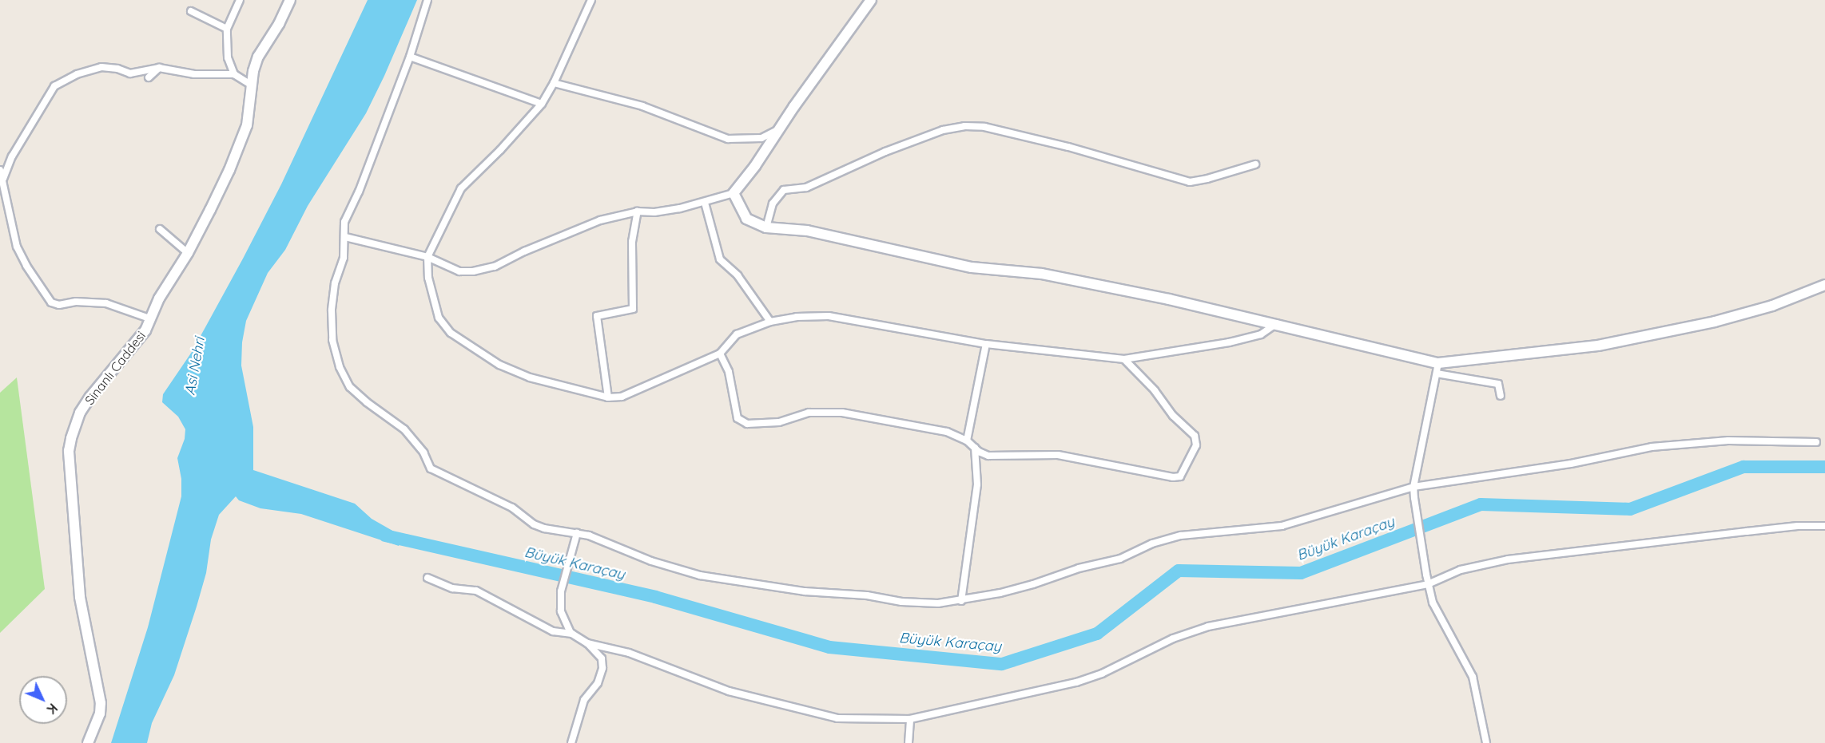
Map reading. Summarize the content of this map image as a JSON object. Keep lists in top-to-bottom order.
{
  "streets": {
    "street": ["Sinanlı Caddesi"]
  },
  "water": ["Asi Nehri", "Büyük Karaçay"],
  "north": "bottom right"
}
